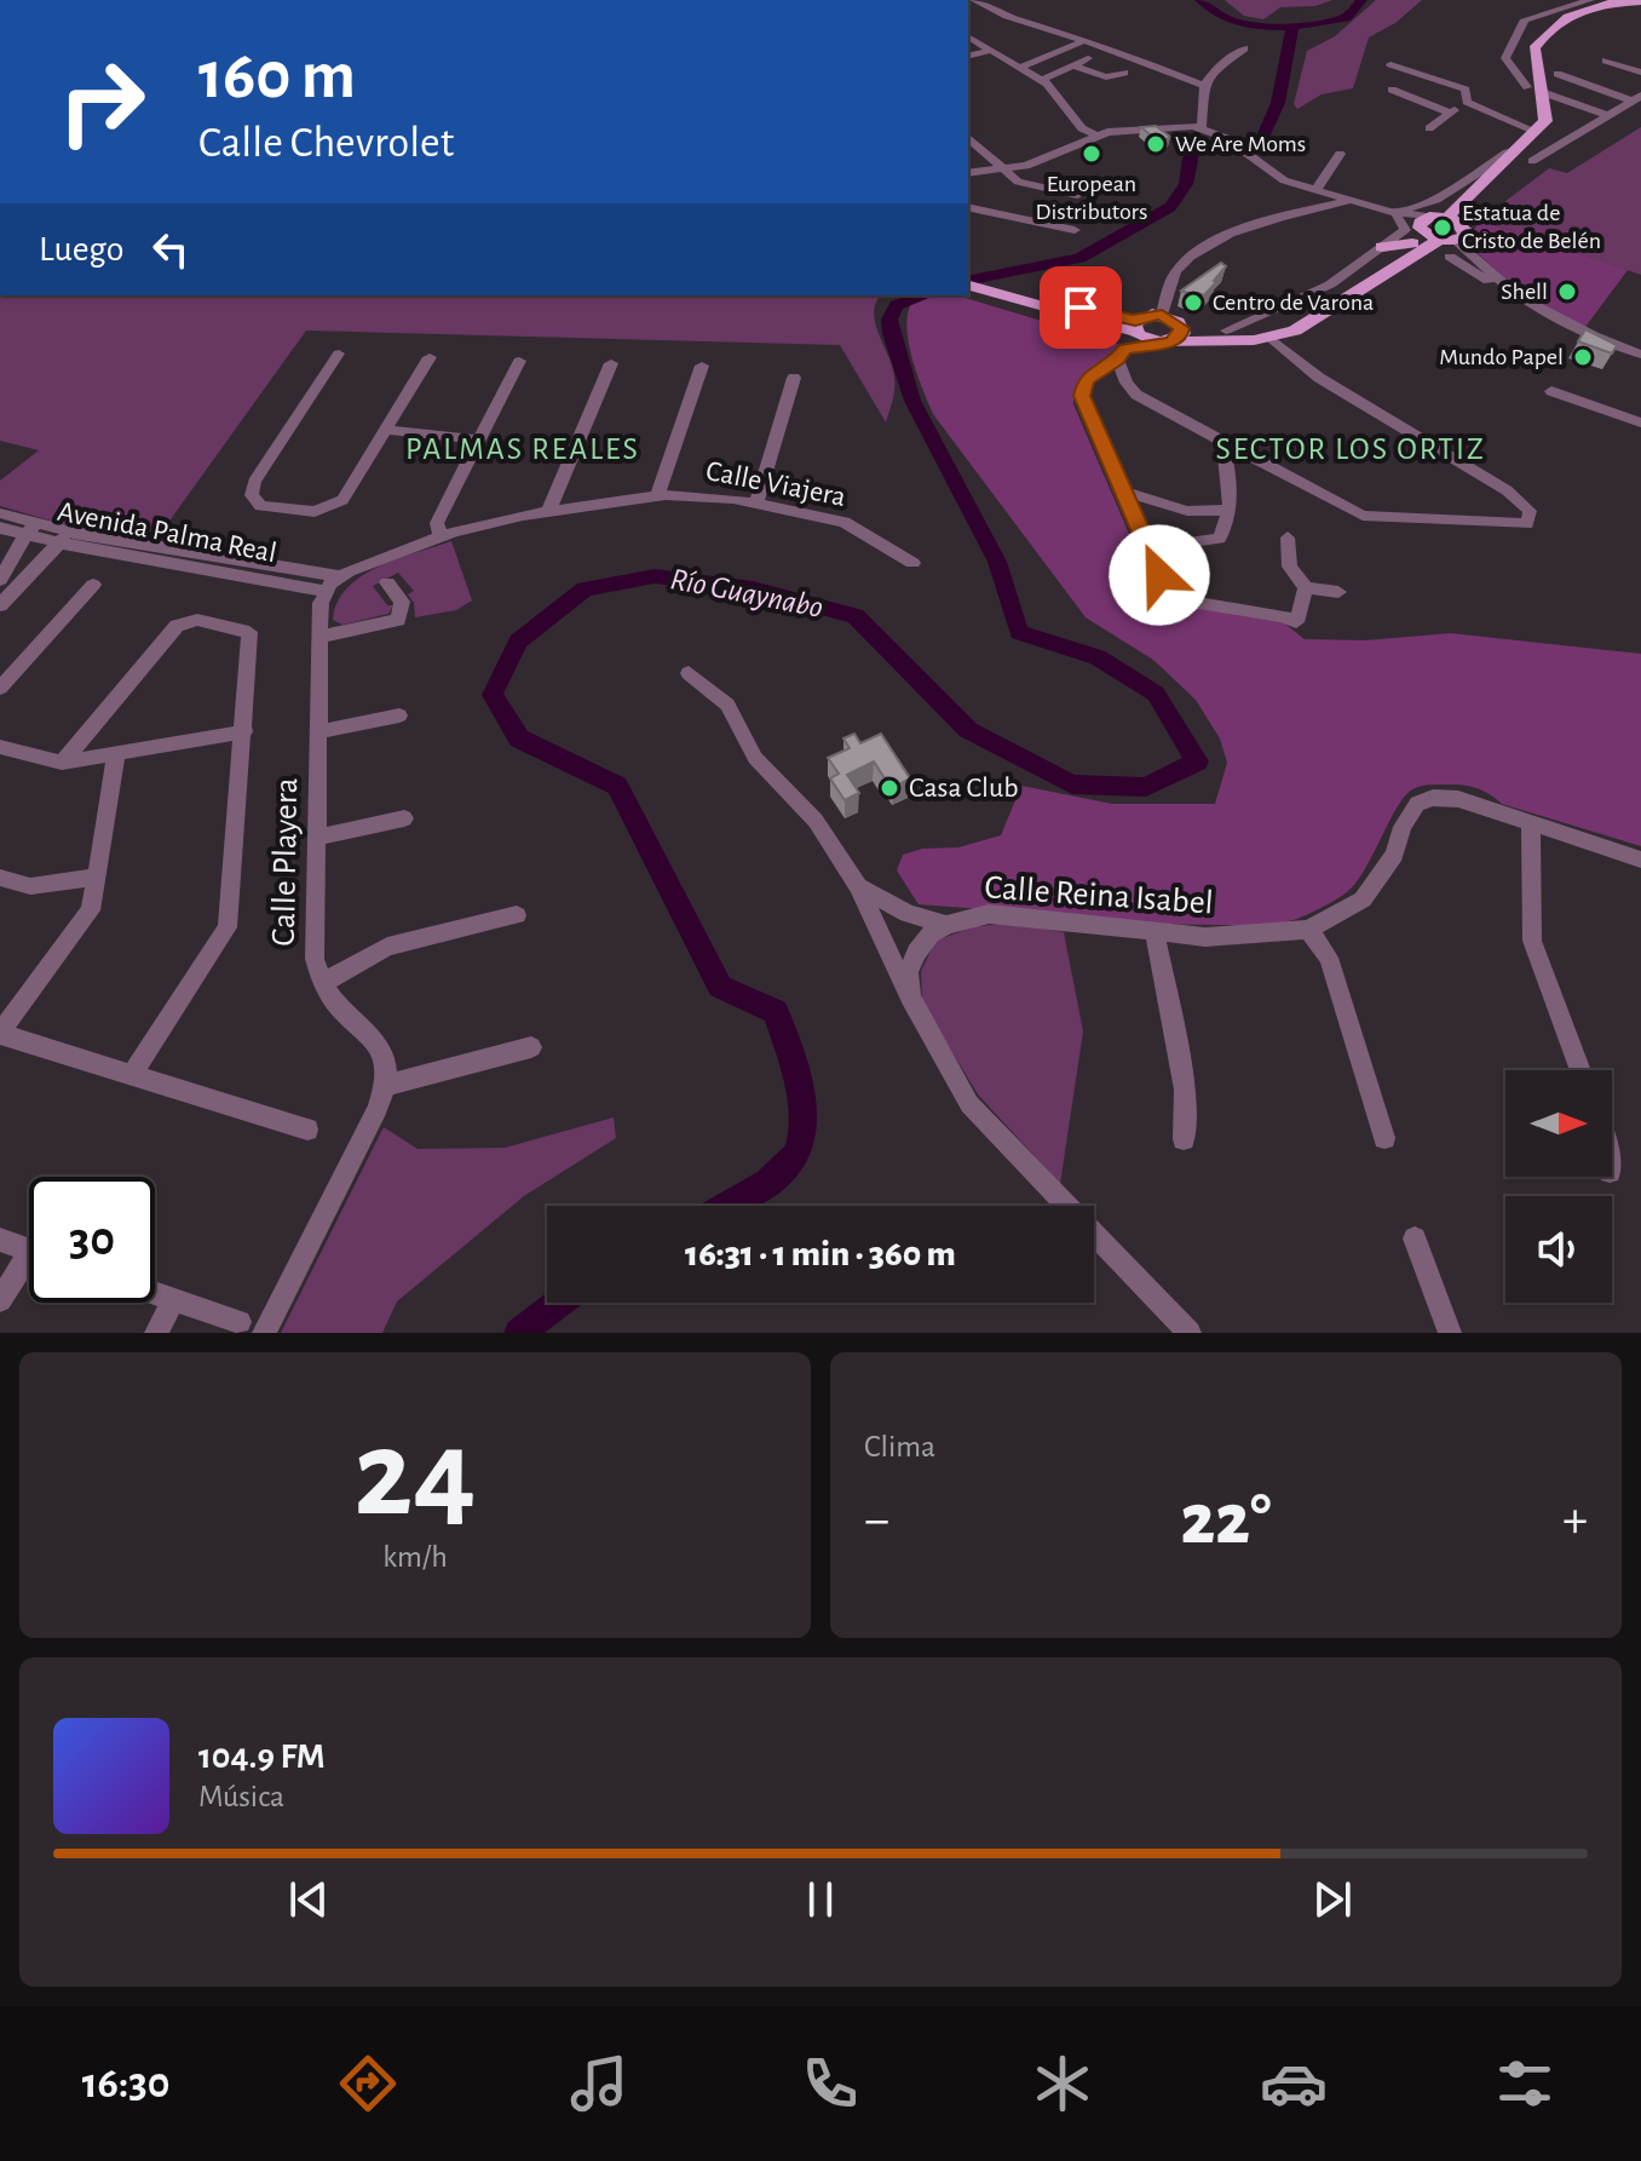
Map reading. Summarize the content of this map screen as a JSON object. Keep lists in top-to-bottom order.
{
  "streets": {
    "street": [
      "Calle Viajera",
      "Avenida Palma Real",
      "Calle Playera",
      "Calle Reina Isabel"
    ]
  },
  "crossings": [
    ["Calle Viajera", "Avenida Palma Real"],
    ["Calle Viajera", "Calle Playera"],
    ["Avenida Palma Real", "Calle Playera"]
  ],
  "districts": ["PALMAS REALES", "SECTOR LOS ORTIZ"],
  "water": ["Río Guaynabo"],
  "places": [
    "We Are Moms",
    "European Distributors",
    "Estatua de Cristo de Belén",
    "Shell",
    "Centro de Varona",
    "Mundo Papel",
    "Casa Club"
  ],
  "north": "right",
  "page": {
    "turn": ["160 m", "Calle Chevrolet"],
    "then": "Luego",
    "limit": "30",
    "trip": "16:31 · 1 min · 360 m",
    "tile": [
      ["24", "km/h"],
      "Clima"
    ],
    "heat": ["−", "22°", "+"],
    "song": ["104.9 FM", "Música"],
    "tabs": "16:30"
  }
}
